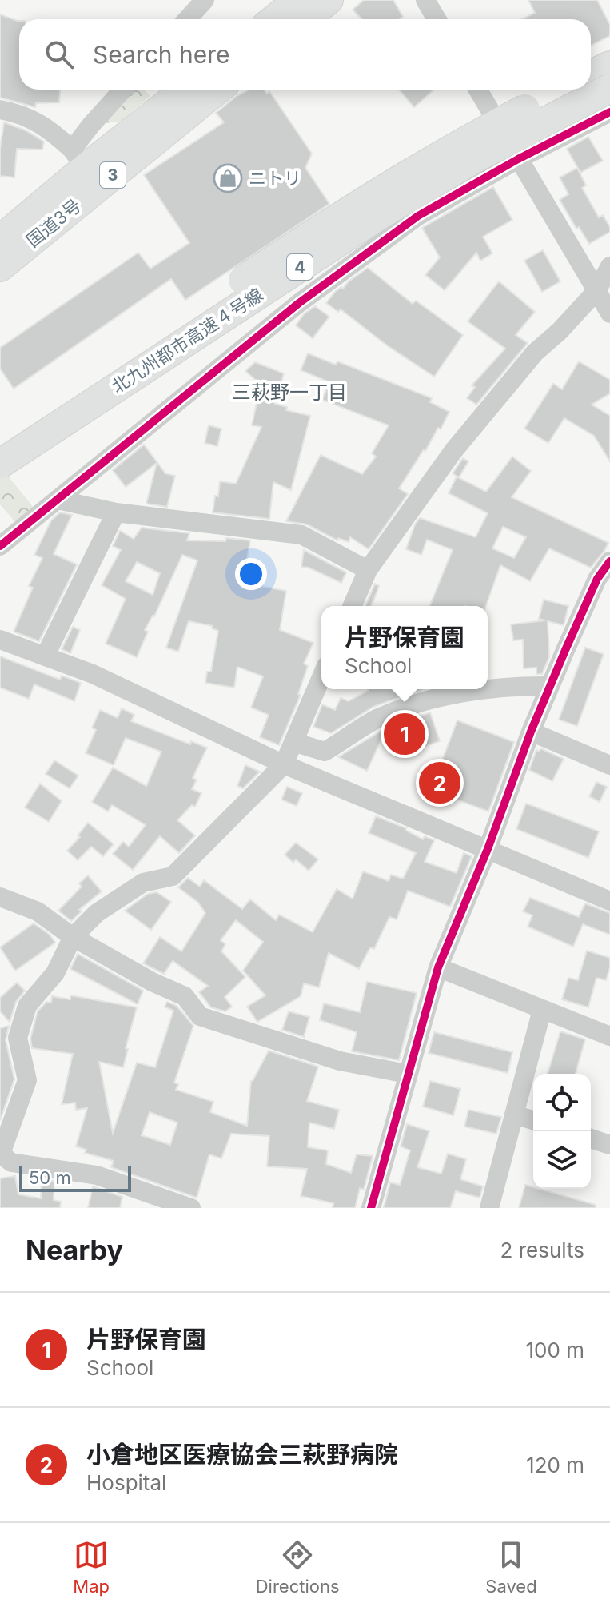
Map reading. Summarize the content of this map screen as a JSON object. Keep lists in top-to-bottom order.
{
  "streets": {
    "highway": [
      "3",
      "国道3号",
      "4",
      "北九州都市高速４号線"
    ]
  },
  "districts": ["三萩野一丁目"],
  "places": {
    "shop": ["ニトリ"]
  },
  "scale_bar": "50 m",
  "page": {
    "search": "Search here",
    "popup": ["片野保育園", "School"],
    "pins": ["1", "2"],
    "scale": "50 m",
    "heading": ["Nearby", "2 results"],
    "list": [
      {
        "mark": "1",
        "name": "片野保育園",
        "note": "School",
        "value": "100 m"
      },
      {
        "mark": "2",
        "name": "小倉地区医療協会三萩野病院",
        "note": "Hospital",
        "value": "120 m"
      }
    ],
    "nav": ["Map", "Directions", "Saved"]
  }
}
